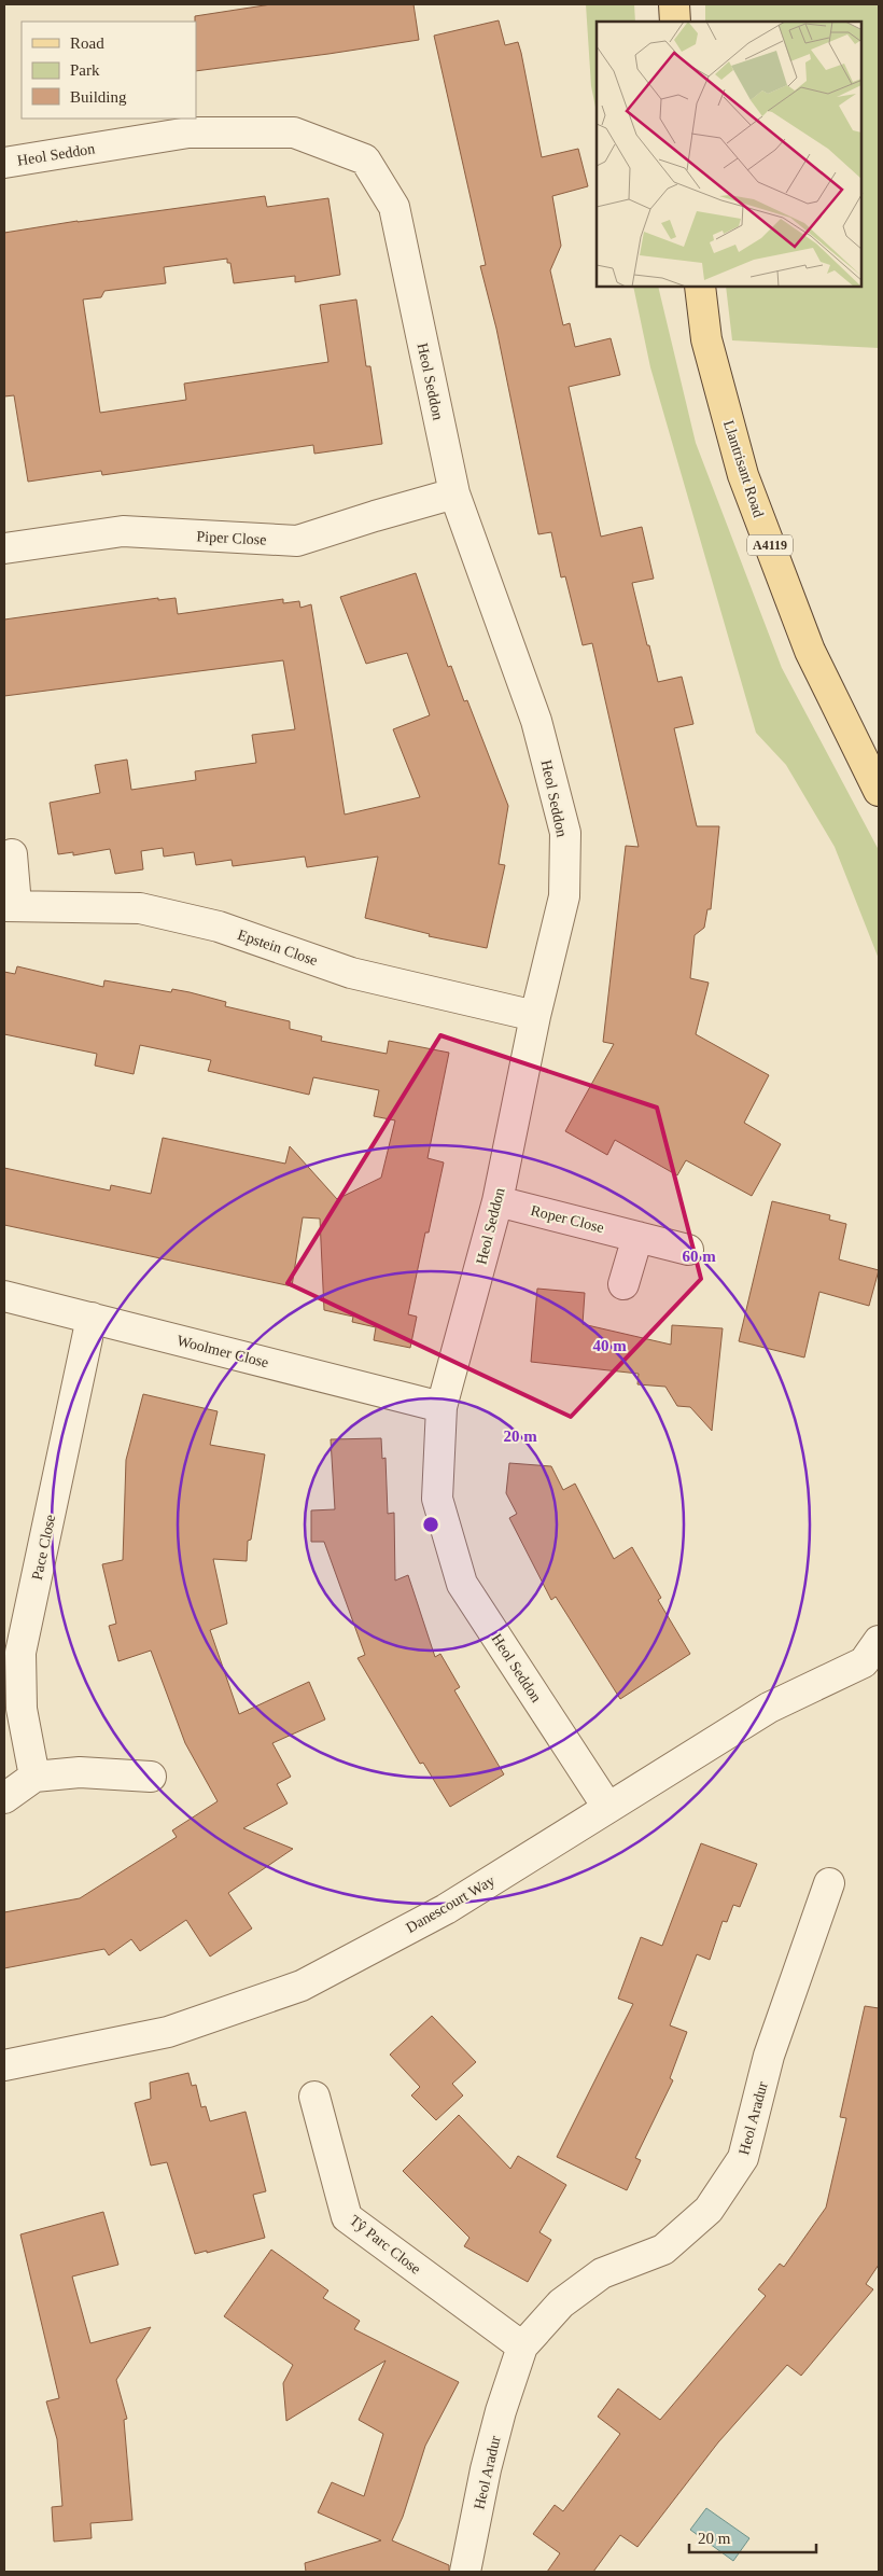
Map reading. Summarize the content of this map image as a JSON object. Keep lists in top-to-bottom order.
{
  "streets": {
    "main road": ["Llantrisant Road", "A4119"],
    "street": [
      "Heol Seddon",
      "Piper Close",
      "Epstein Close",
      "Roper Close",
      "Woolmer Close",
      "Pace Close",
      "Danescourt Way",
      "Heol Aradur",
      "Tŷ Parc Close"
    ]
  },
  "crossings": [
    ["Heol Seddon", "Piper Close"],
    ["Heol Seddon", "Epstein Close"],
    ["Heol Seddon", "Roper Close"],
    ["Heol Seddon", "Woolmer Close"],
    ["Heol Seddon", "Danescourt Way"],
    ["Woolmer Close", "Pace Close"],
    ["Heol Aradur", "Tŷ Parc Close"]
  ],
  "legend": ["Road", "Park", "Building"],
  "scale_bar": "20 m",
  "rings": ["60 m", "40 m", "20 m"]
}
